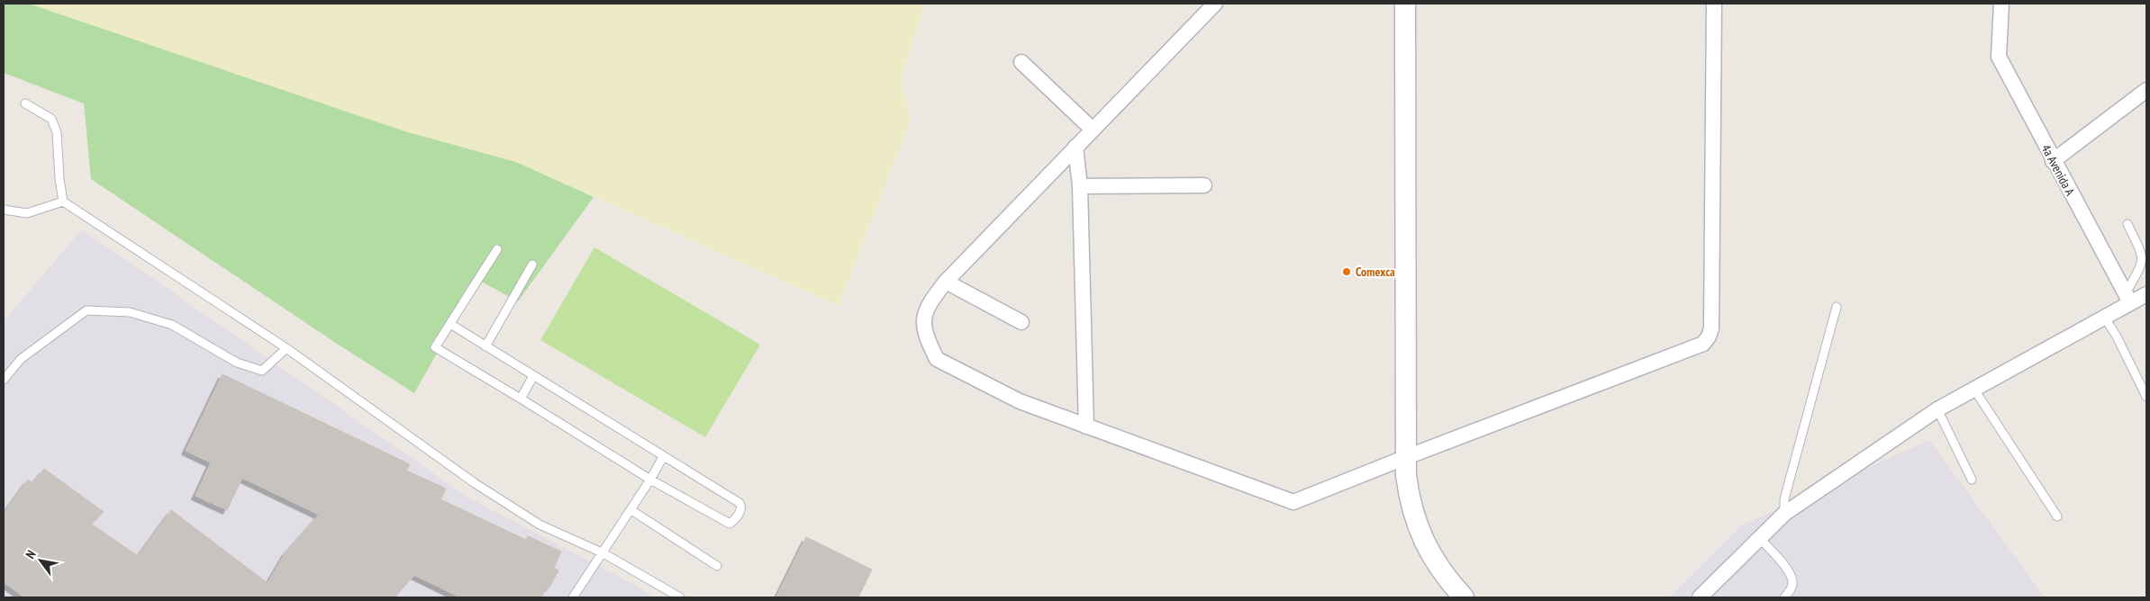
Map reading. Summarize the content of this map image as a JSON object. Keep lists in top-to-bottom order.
{
  "streets": {
    "street": ["4a Avenida A"]
  },
  "places": ["Comexca"],
  "north": "top left"
}
